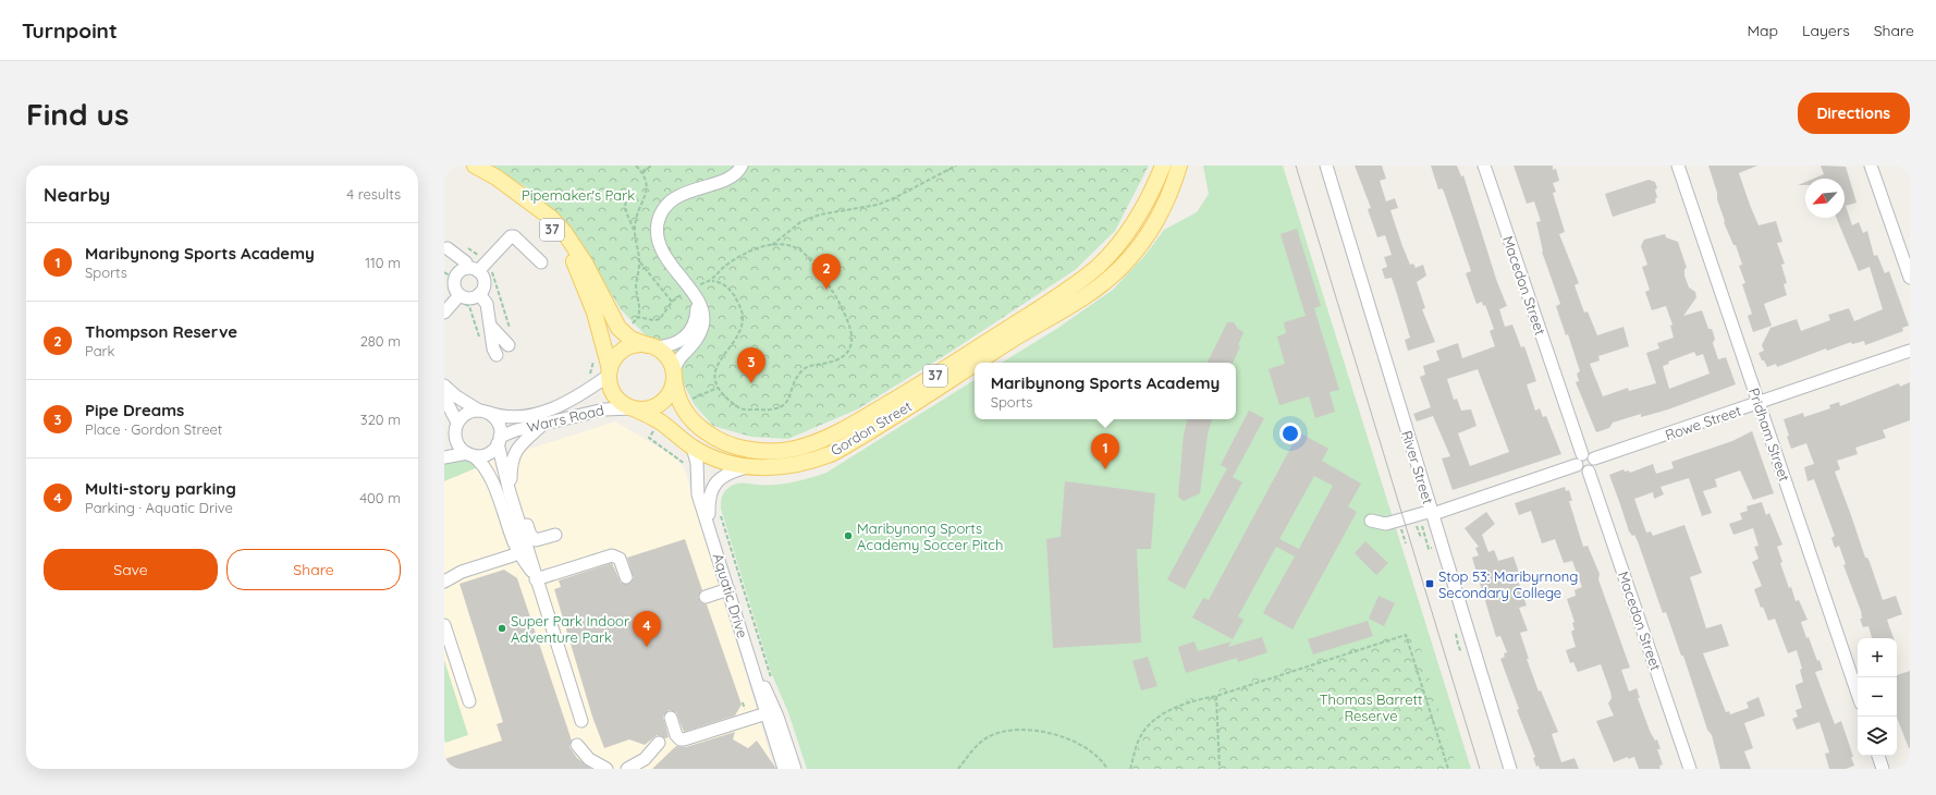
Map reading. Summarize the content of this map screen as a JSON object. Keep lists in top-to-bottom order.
{
  "streets": {
    "main road": ["37", "Gordon Street"],
    "street": [
      "Macedon Street",
      "Warrs Road",
      "Rowe Street",
      "Pridham Street",
      "River Street",
      "Aquatic Drive"
    ]
  },
  "crossings": [
    ["37", "Warrs Road"],
    ["37", "Gordon Street"],
    ["Macedon Street", "Rowe Street"],
    ["Warrs Road", "Gordon Street"],
    ["Rowe Street", "Pridham Street"],
    ["Gordon Street", "Aquatic Drive"]
  ],
  "parks": ["Pipemaker's Park", "Thomas Barrett Reserve"],
  "places": {
    "other": ["Maribynong Sports Academy Soccer Pitch", "Super Park Indoor Adventure Park"],
    "transit": ["Stop 53: Maribyrnong Secondary College"]
  },
  "north": "bottom left",
  "page": {
    "header": "Turnpoint",
    "nav": ["Map", "Layers", "Share"],
    "buttons": [
      "Directions",
      ["Save", "Share"]
    ],
    "title": "Find us",
    "heading": ["Nearby", "4 results"],
    "list": [
      {
        "mark": "1",
        "name": "Maribynong Sports Academy",
        "note": "Sports",
        "value": "110 m"
      },
      {
        "mark": "2",
        "name": "Thompson Reserve",
        "note": "Park",
        "value": "280 m"
      },
      {
        "mark": "3",
        "name": "Pipe Dreams",
        "note": "Place · Gordon Street",
        "value": "320 m"
      },
      {
        "mark": "4",
        "name": "Multi-story parking",
        "note": "Parking · Aquatic Drive",
        "value": "400 m"
      }
    ],
    "pins": [
      "2",
      "3",
      "1",
      "4"
    ],
    "popup": ["Maribynong Sports Academy", "Sports"],
    "map_buttons": ["+", "−"]
  }
}
